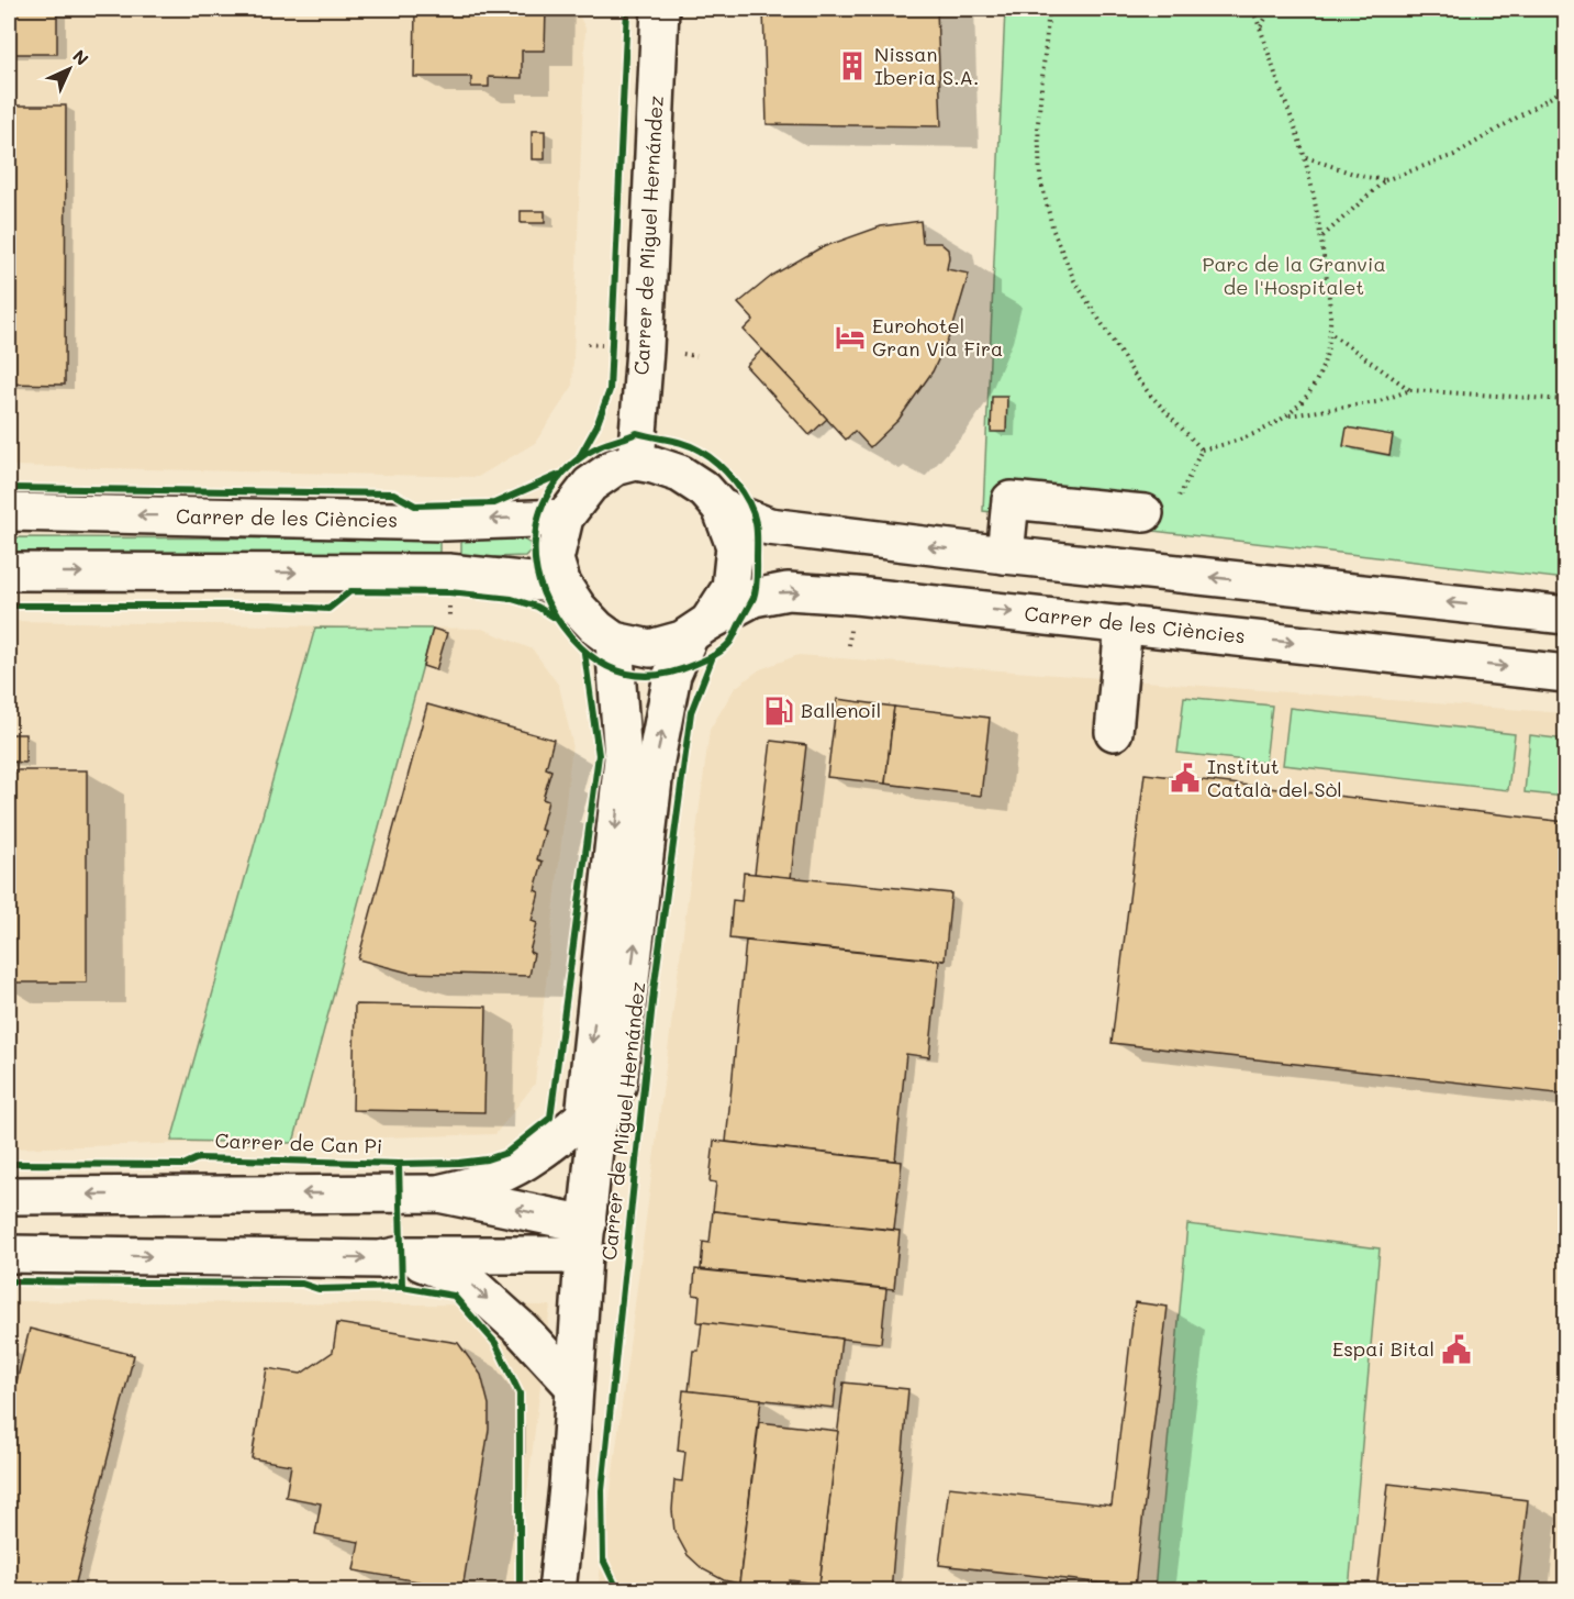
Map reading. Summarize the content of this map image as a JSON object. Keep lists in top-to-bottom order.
{
  "streets": {
    "street": ["Carrer de Miguel Hernández", "Carrer de les Ciències"],
    "cycle path": ["Carrer de Can Pi"]
  },
  "crossings": [
    ["Carrer de Miguel Hernández", "Carrer de les Ciències"]
  ],
  "parks": ["Parc de la Granvia de l'Hospitalet"],
  "places": {
    "building": ["Nissan Iberia S.A."],
    "hotel": ["Eurohotel Gran Via Fira"],
    "fuel station": ["Ballenoil"],
    "public building": ["Institut Català del Sòl", "Espai Bital"]
  },
  "north": "top right"
}
